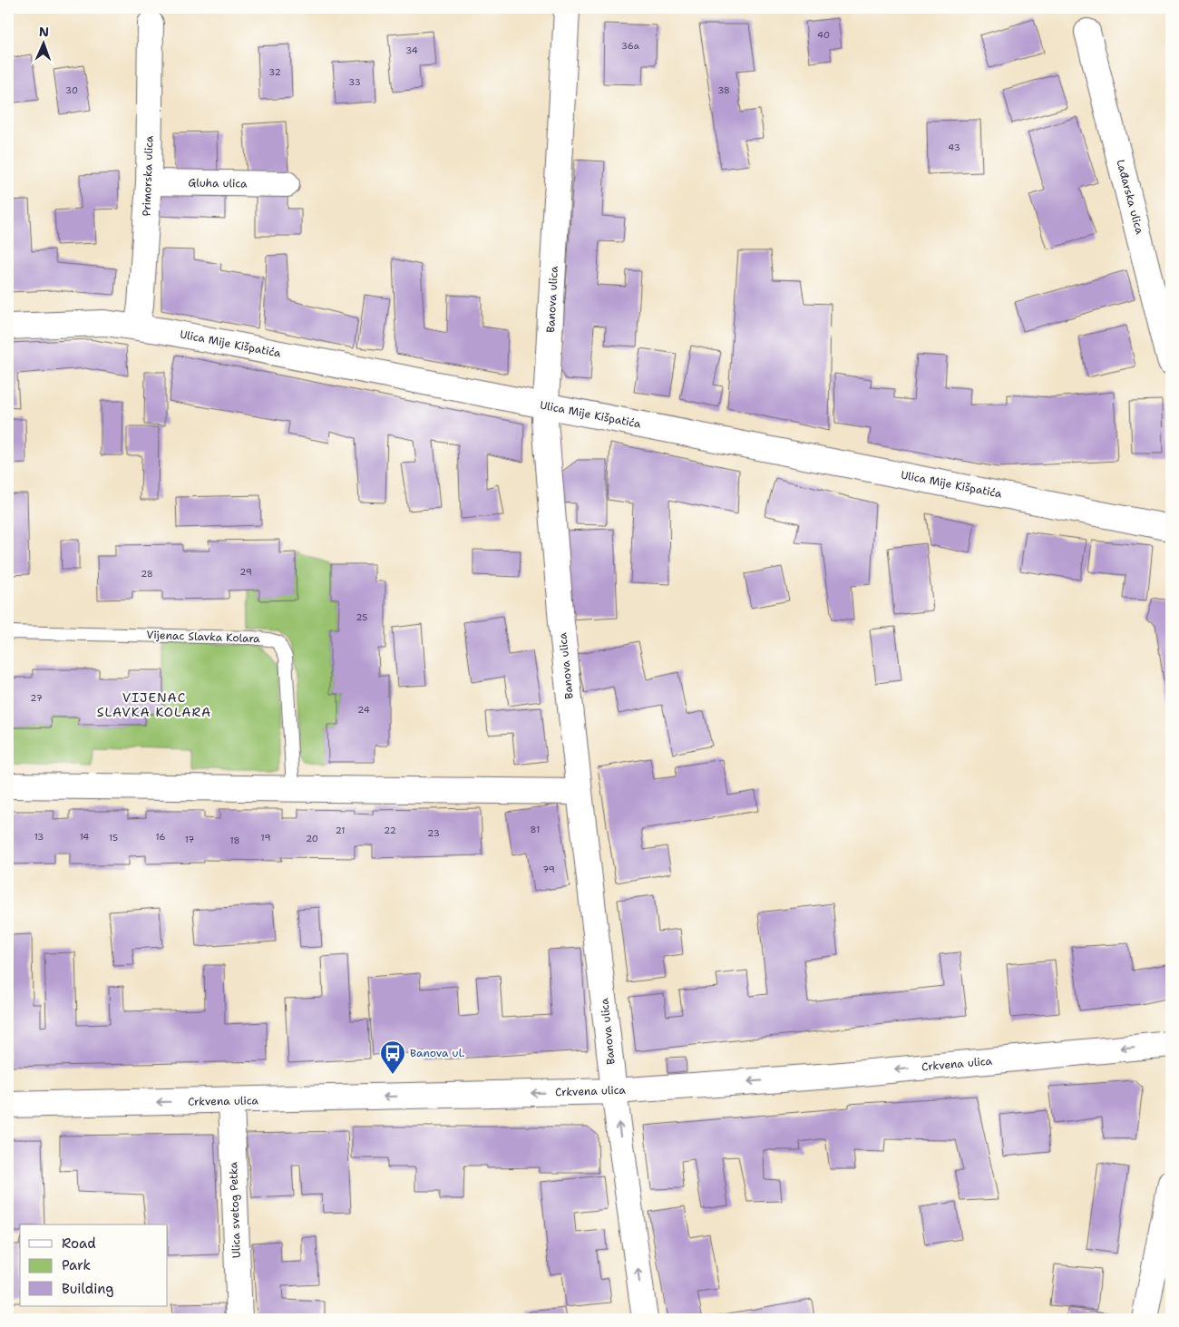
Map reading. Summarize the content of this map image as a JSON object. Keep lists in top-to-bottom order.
{
  "streets": {
    "street": [
      "Primorska ulica",
      "Gluha ulica",
      "Lađarska ulica",
      "Banova ulica",
      "Ulica Mije Kišpatića",
      "Crkvena ulica",
      "Ulica svetog Petka"
    ],
    "lane": ["Vijenac Slavka Kolara"]
  },
  "crossings": [
    ["Primorska ulica", "Gluha ulica"],
    ["Primorska ulica", "Ulica Mije Kišpatića"],
    ["Banova ulica", "Ulica Mije Kišpatića"],
    ["Banova ulica", "Crkvena ulica"],
    ["Crkvena ulica", "Ulica svetog Petka"]
  ],
  "one_way": ["Crkvena ulica"],
  "districts": ["VIJENAC SLAVKA KOLARA"],
  "places": {
    "bus stop": ["Banova ul."]
  },
  "house_numbers": [
    "40",
    "36a",
    "34",
    "32",
    "33",
    "30",
    "38",
    "43",
    "29",
    "28",
    "25",
    "27",
    "24",
    "81",
    "21",
    "22",
    "23",
    "13",
    "14",
    "16",
    "15",
    "19",
    "20",
    "17",
    "18",
    "79"
  ],
  "legend": ["Road", "Park", "Building"],
  "north": "top"
}
